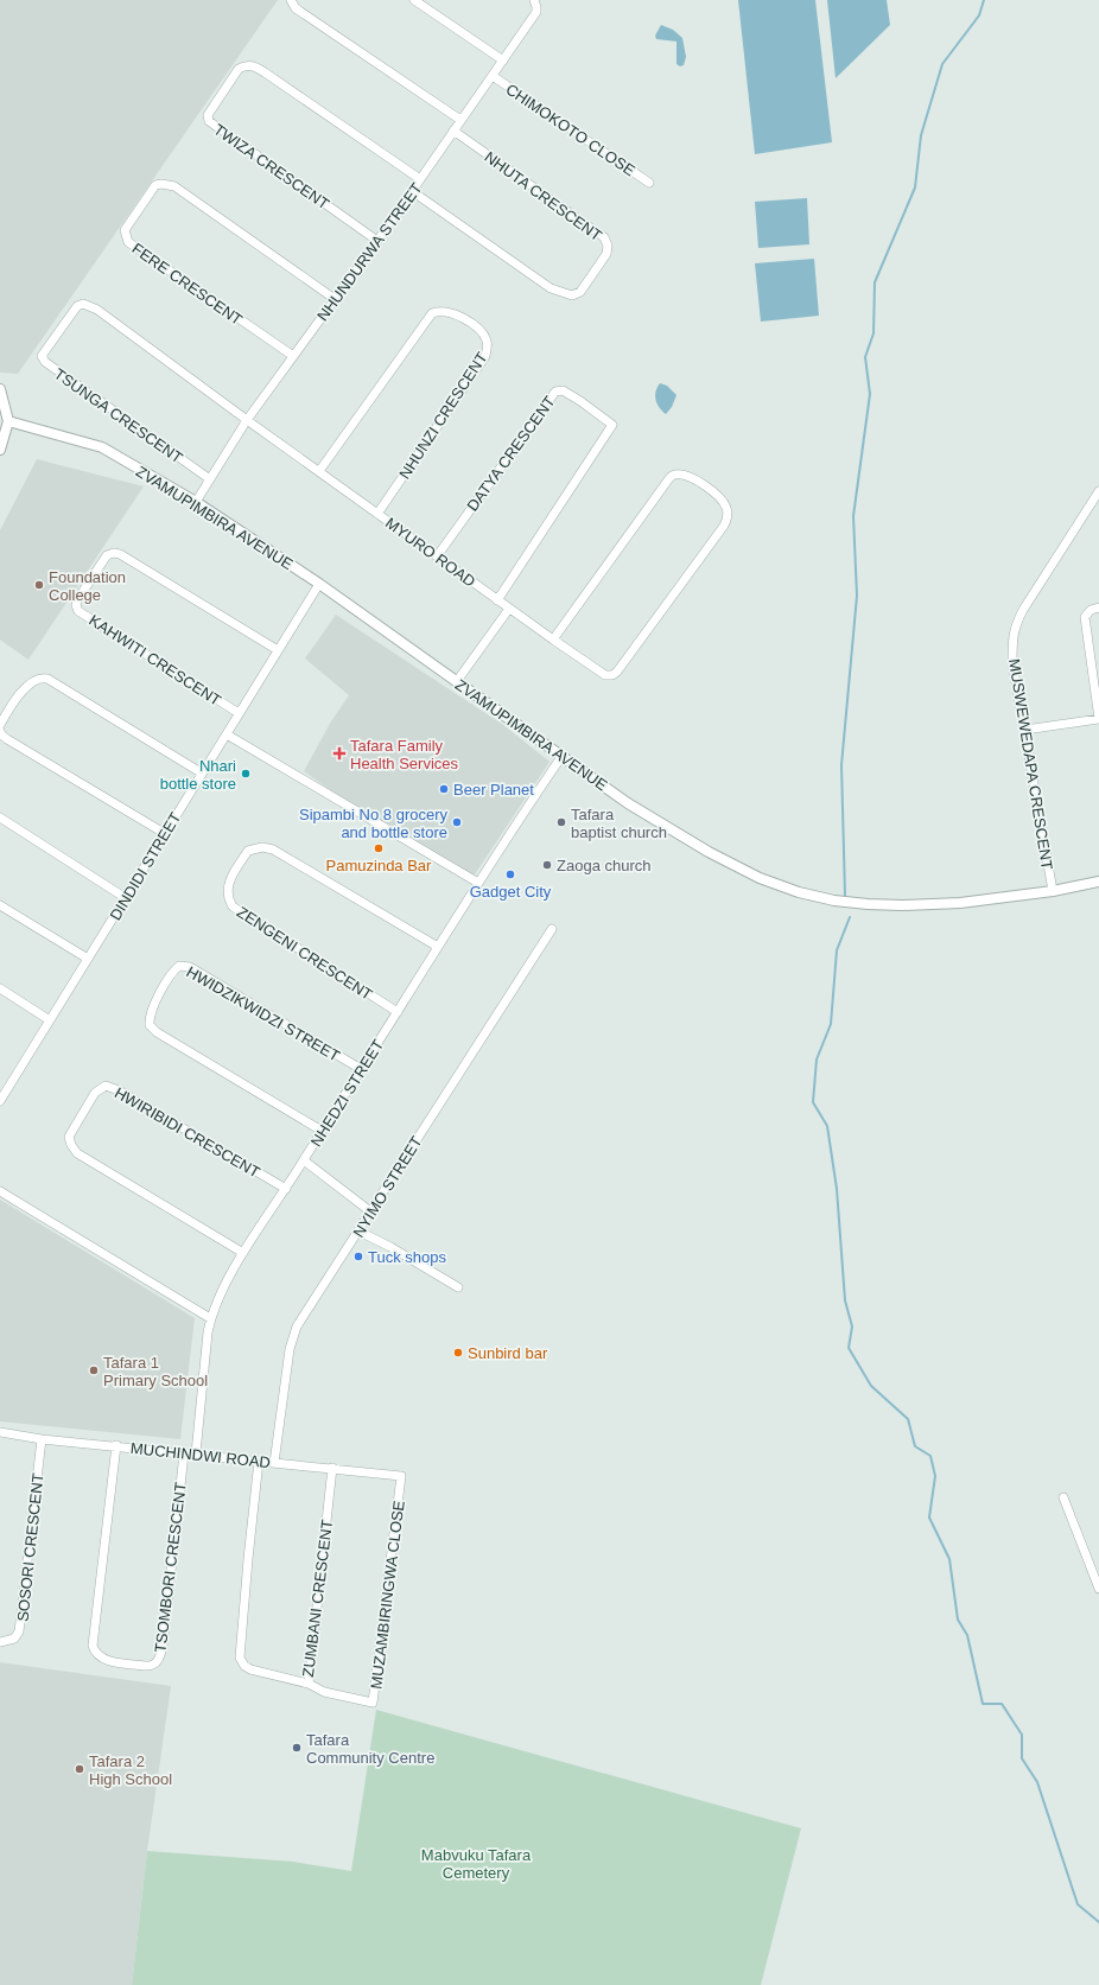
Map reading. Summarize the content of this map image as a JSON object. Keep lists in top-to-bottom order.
{
  "streets": {
    "street": [
      "CHIMOKOTO CLOSE",
      "TWIZA CRESCENT",
      "NHUTA CRESCENT",
      "NHUNDURWA STREET",
      "FERE CRESCENT",
      "TSUNGA CRESCENT",
      "NHUNZI CRESCENT",
      "DATYA CRESCENT",
      "ZVAMUPIMBIRA AVENUE",
      "MYURO ROAD",
      "KAHWITI CRESCENT",
      "MUSWEWEDAPA CRESCENT",
      "DINDIDI STREET",
      "ZENGENI CRESCENT",
      "HWIDZIKWIDZI STREET",
      "NHEDZI STREET",
      "HWIRIBIDI CRESCENT",
      "NYIMO STREET",
      "MUCHINDWI ROAD",
      "SOSORI CRESCENT",
      "TSOMBORI CRESCENT",
      "MUZAMBIRINGWA CLOSE",
      "ZUMBANI CRESCENT"
    ]
  },
  "crossings": [
    ["CHIMOKOTO CLOSE", "NHUNDURWA STREET"],
    ["TWIZA CRESCENT", "NHUNDURWA STREET"],
    ["NHUTA CRESCENT", "NHUNDURWA STREET"],
    ["NHUNDURWA STREET", "FERE CRESCENT"],
    ["NHUNDURWA STREET", "TSUNGA CRESCENT"],
    ["NHUNDURWA STREET", "ZVAMUPIMBIRA AVENUE"],
    ["NHUNDURWA STREET", "MYURO ROAD"],
    ["TSUNGA CRESCENT", "MYURO ROAD"],
    ["NHUNZI CRESCENT", "MYURO ROAD"],
    ["DATYA CRESCENT", "MYURO ROAD"],
    ["ZVAMUPIMBIRA AVENUE", "MUSWEWEDAPA CRESCENT"],
    ["ZVAMUPIMBIRA AVENUE", "DINDIDI STREET"],
    ["ZVAMUPIMBIRA AVENUE", "NHEDZI STREET"],
    ["KAHWITI CRESCENT", "DINDIDI STREET"],
    ["ZENGENI CRESCENT", "NHEDZI STREET"],
    ["HWIDZIKWIDZI STREET", "NHEDZI STREET"],
    ["NHEDZI STREET", "HWIRIBIDI CRESCENT"],
    ["NHEDZI STREET", "MUCHINDWI ROAD"],
    ["NYIMO STREET", "MUCHINDWI ROAD"],
    ["MUCHINDWI ROAD", "SOSORI CRESCENT"],
    ["MUCHINDWI ROAD", "TSOMBORI CRESCENT"],
    ["MUCHINDWI ROAD", "MUZAMBIRINGWA CLOSE"],
    ["MUCHINDWI ROAD", "ZUMBANI CRESCENT"],
    ["MUZAMBIRINGWA CLOSE", "ZUMBANI CRESCENT"]
  ],
  "parks": ["Mabvuku Tafara Cemetery"],
  "places": {
    "other": [
      "Foundation College",
      "Nhari bottle store",
      "Beer Planet",
      "Sipambi No 8 grocery and bottle store",
      "Tafara baptist church",
      "Pamuzinda Bar",
      "Zaoga church",
      "Gadget City",
      "Tuck shops",
      "Sunbird bar",
      "Tafara 1 Primary School",
      "Tafara Community Centre",
      "Tafara 2 High School"
    ],
    "health": ["Tafara Family Health Services"]
  }
}
